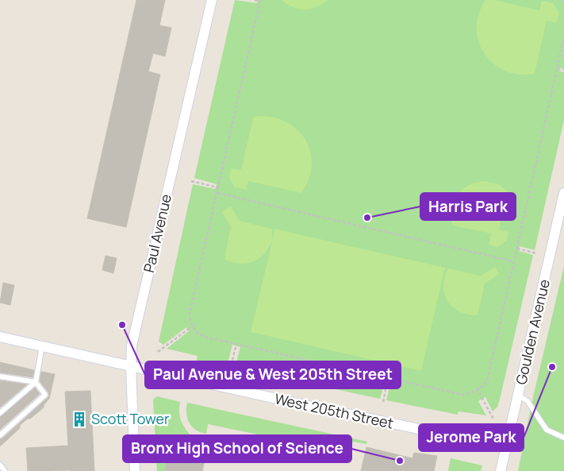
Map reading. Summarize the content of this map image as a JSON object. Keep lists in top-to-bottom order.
{
  "streets": {
    "street": ["Paul Avenue", "Goulden Avenue", "West 205th Street"]
  },
  "crossings": [
    ["Paul Avenue", "West 205th Street"],
    ["Goulden Avenue", "West 205th Street"]
  ],
  "places": {
    "other": [
      "Harris Park",
      "Paul Avenue & West 205th Street",
      "Jerome Park",
      "Bronx High School of Science"
    ],
    "building": ["Scott Tower"]
  }
}
